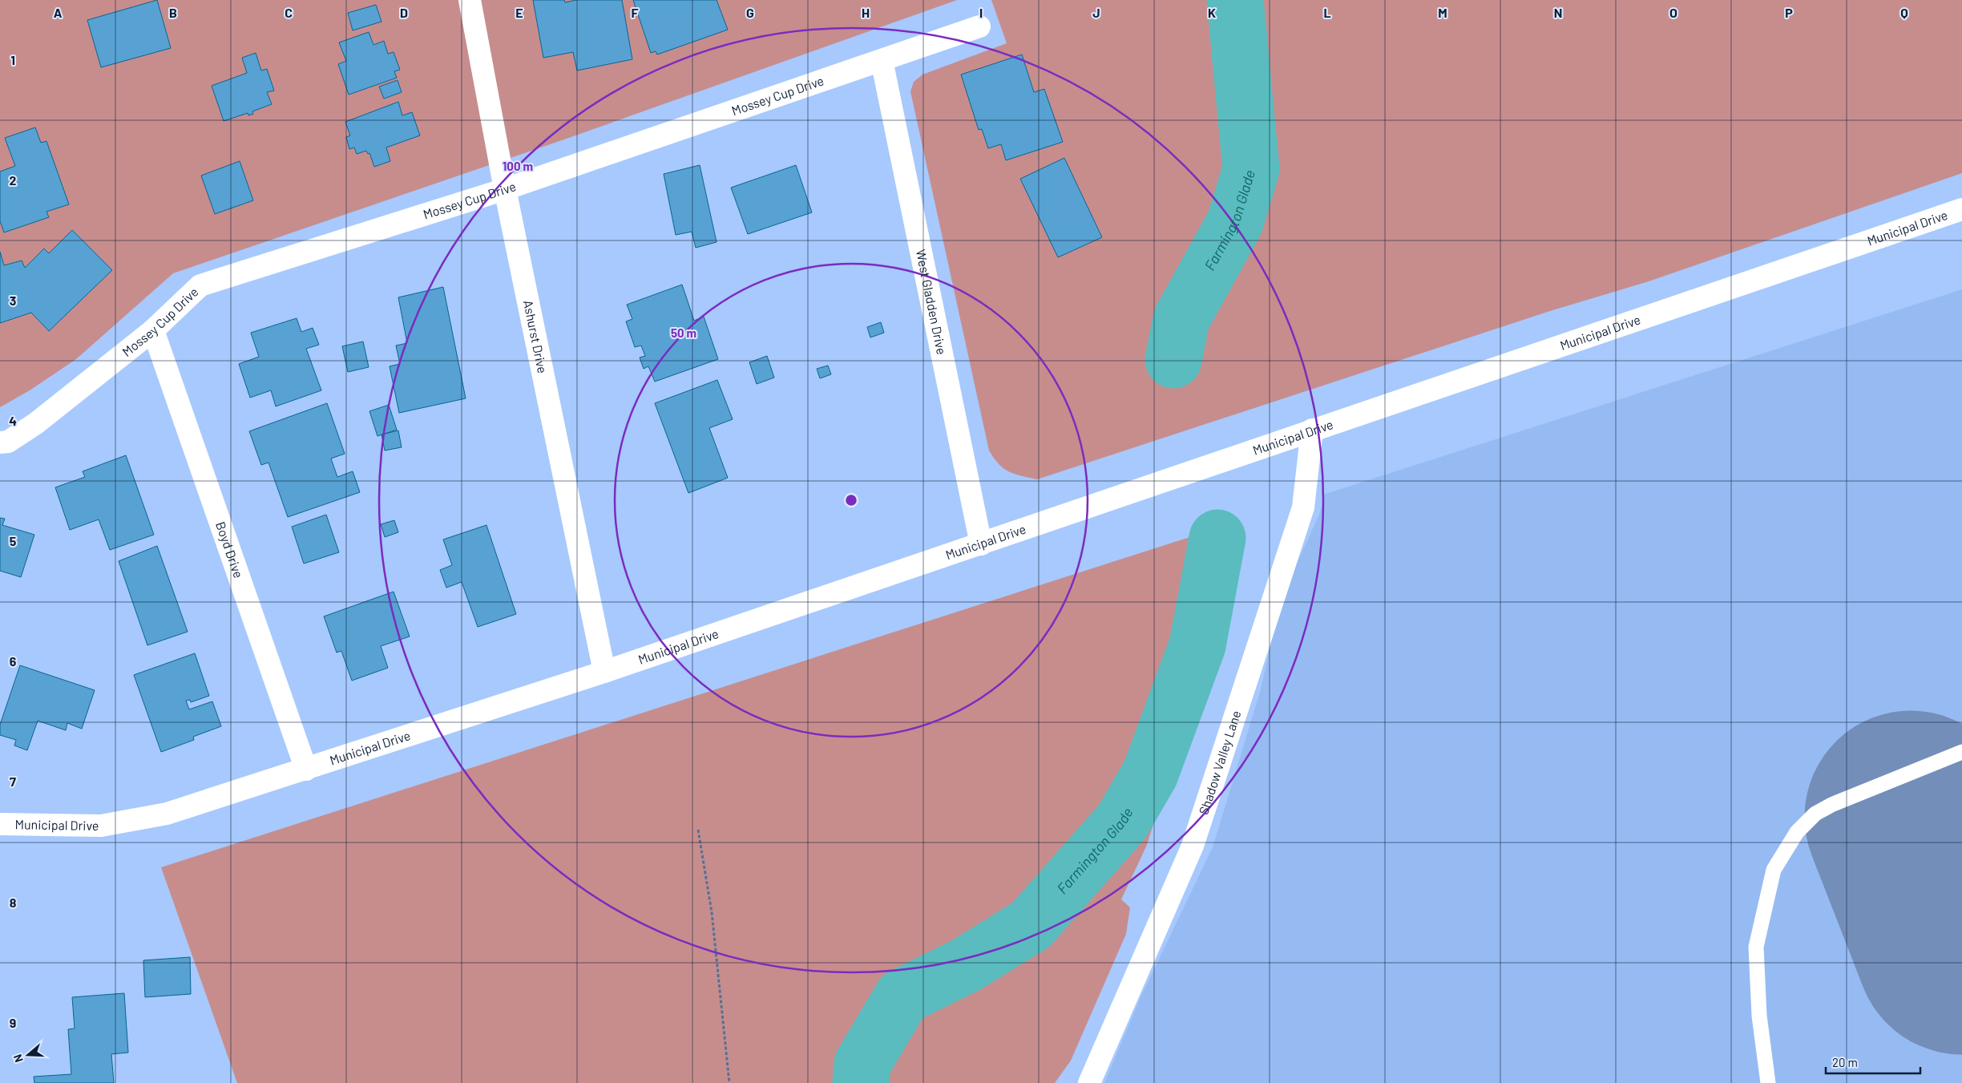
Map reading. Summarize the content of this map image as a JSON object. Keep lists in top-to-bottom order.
{
  "streets": {
    "street": [
      "Mossey Cup Drive",
      "Municipal Drive",
      "West Gladden Drive",
      "Ashurst Drive",
      "Boyd Drive",
      "Shadow Valley Lane"
    ]
  },
  "crossings": [
    ["Mossey Cup Drive", "West Gladden Drive"],
    ["Mossey Cup Drive", "Ashurst Drive"],
    ["Mossey Cup Drive", "Boyd Drive"],
    ["Municipal Drive", "West Gladden Drive"],
    ["Municipal Drive", "Ashurst Drive"],
    ["Municipal Drive", "Boyd Drive"],
    ["Municipal Drive", "Shadow Valley Lane"]
  ],
  "water": ["Farmington Glade"],
  "scale_bar": "20 m",
  "north": "left",
  "grid": {
    "columns": [
      "A",
      "B",
      "C",
      "D",
      "E",
      "F",
      "G",
      "H",
      "I",
      "J",
      "K",
      "L",
      "M",
      "N",
      "O",
      "P",
      "Q"
    ],
    "rows": [
      "1",
      "2",
      "3",
      "4",
      "5",
      "6",
      "7",
      "8",
      "9"
    ]
  },
  "rings": ["100 m", "50 m"]
}
